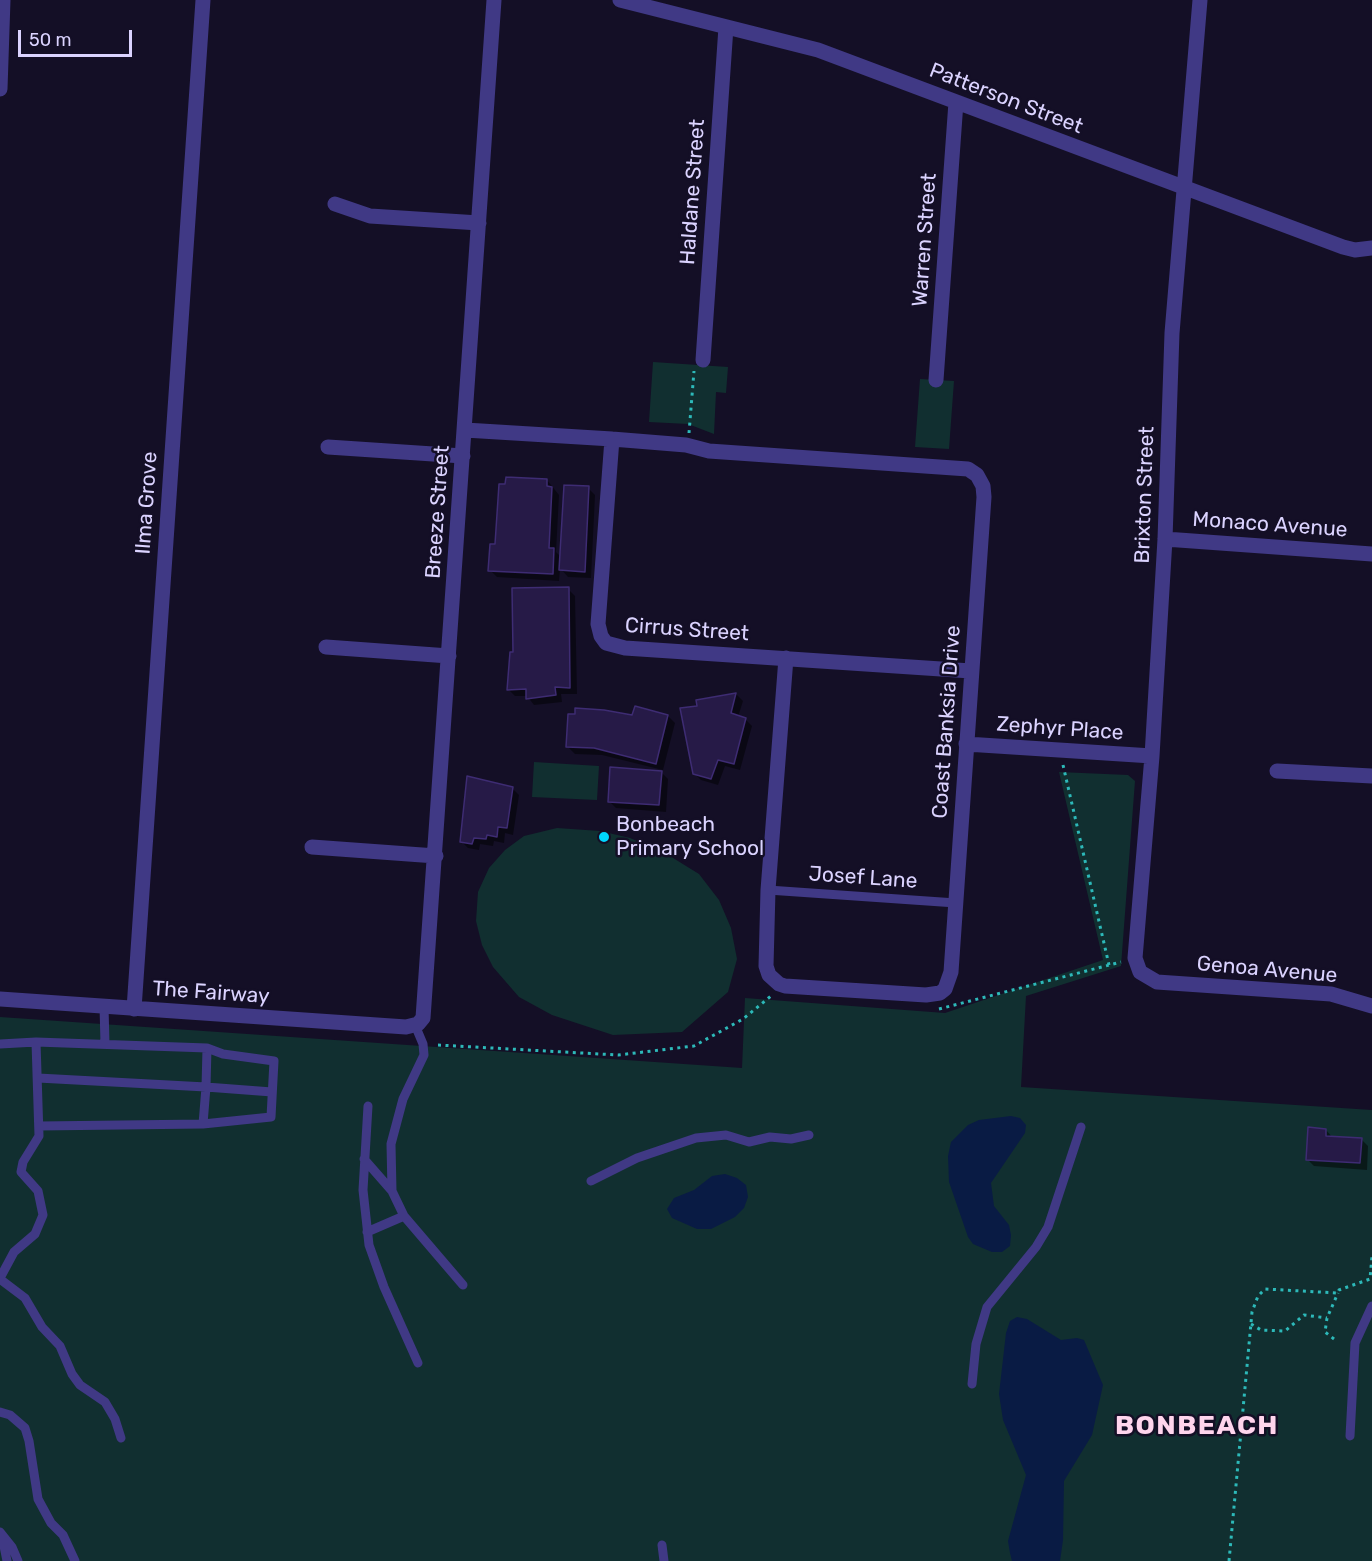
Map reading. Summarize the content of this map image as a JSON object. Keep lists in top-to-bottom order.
{
  "streets": {
    "street": [
      "Patterson Street",
      "Haldane Street",
      "Warren Street",
      "Brixton Street",
      "Ilma Grove",
      "Breeze Street",
      "Monaco Avenue",
      "Cirrus Street",
      "Coast Banksia Drive",
      "Zephyr Place",
      "Genoa Avenue",
      "The Fairway"
    ],
    "lane": ["Josef Lane"]
  },
  "crossings": [
    ["Patterson Street", "Haldane Street"],
    ["Patterson Street", "Warren Street"],
    ["Patterson Street", "Brixton Street"],
    ["Brixton Street", "Monaco Avenue"],
    ["Brixton Street", "Zephyr Place"],
    ["Brixton Street", "Genoa Avenue"],
    ["Ilma Grove", "The Fairway"],
    ["Breeze Street", "Coast Banksia Drive"],
    ["Breeze Street", "The Fairway"],
    ["Cirrus Street", "Coast Banksia Drive"],
    ["Coast Banksia Drive", "Zephyr Place"],
    ["Coast Banksia Drive", "Josef Lane"]
  ],
  "districts": ["BONBEACH"],
  "places": ["Bonbeach Primary School"],
  "scale_bar": "50 m"
}
